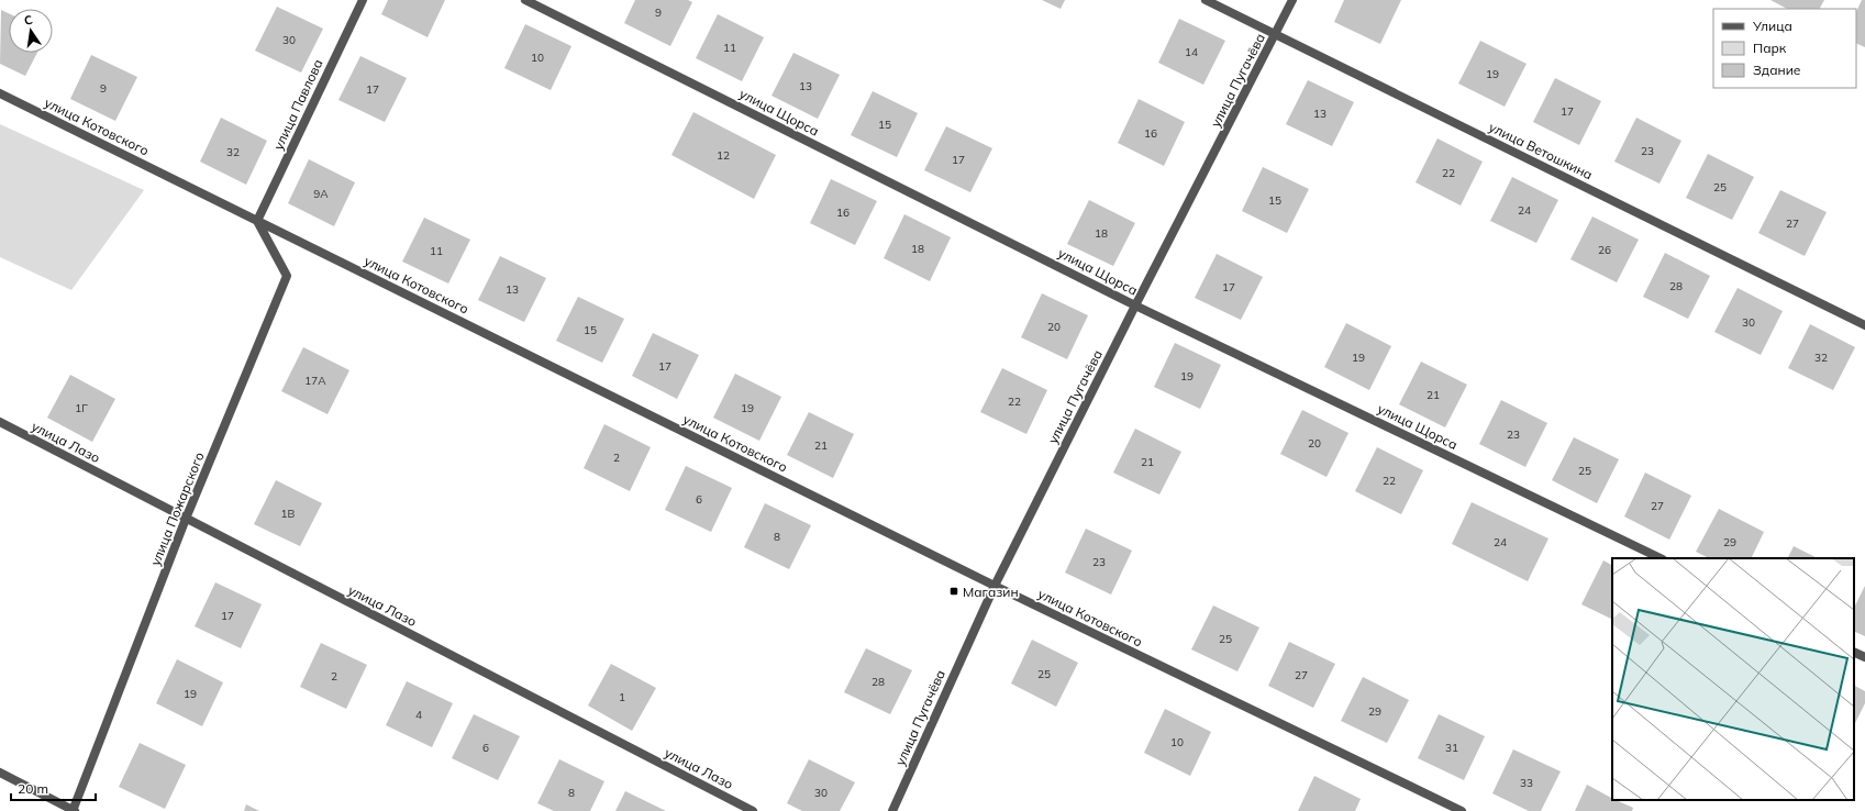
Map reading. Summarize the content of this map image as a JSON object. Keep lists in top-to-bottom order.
{
  "streets": {
    "street": [
      "улица Пугачёва",
      "улица Павлова",
      "улица Щорса",
      "улица Котовского",
      "улица Ветошкина",
      "улица Лазо",
      "улица Пожарского"
    ]
  },
  "crossings": [
    ["улица Пугачёва", "улица Щорса"],
    ["улица Пугачёва", "улица Котовского"],
    ["улица Пугачёва", "улица Ветошкина"],
    ["улица Павлова", "улица Котовского"],
    ["улица Павлова", "улица Пожарского"],
    ["улица Котовского", "улица Пожарского"],
    ["улица Лазо", "улица Пожарского"]
  ],
  "places": {
    "transit": ["Магазин"]
  },
  "house_numbers": [
    "9",
    "30",
    "11",
    "14",
    "10",
    "19",
    "13",
    "9",
    "17",
    "17",
    "13",
    "15",
    "16",
    "23",
    "32",
    "12",
    "17",
    "22",
    "25",
    "9А",
    "15",
    "24",
    "16",
    "27",
    "18",
    "18",
    "26",
    "11",
    "28",
    "17",
    "13",
    "30",
    "20",
    "15",
    "19",
    "32",
    "17",
    "19",
    "17А",
    "21",
    "22",
    "1Г",
    "19",
    "23",
    "20",
    "21",
    "2",
    "21",
    "25",
    "22",
    "6",
    "27",
    "1В",
    "8",
    "24",
    "29",
    "23",
    "17",
    "25",
    "25",
    "27",
    "2",
    "28",
    "19",
    "1",
    "29",
    "4",
    "10",
    "6",
    "31",
    "33",
    "8",
    "30"
  ],
  "legend": ["Улица", "Парк", "Здание"],
  "scale_bar": "20 m",
  "north": "top"
}
